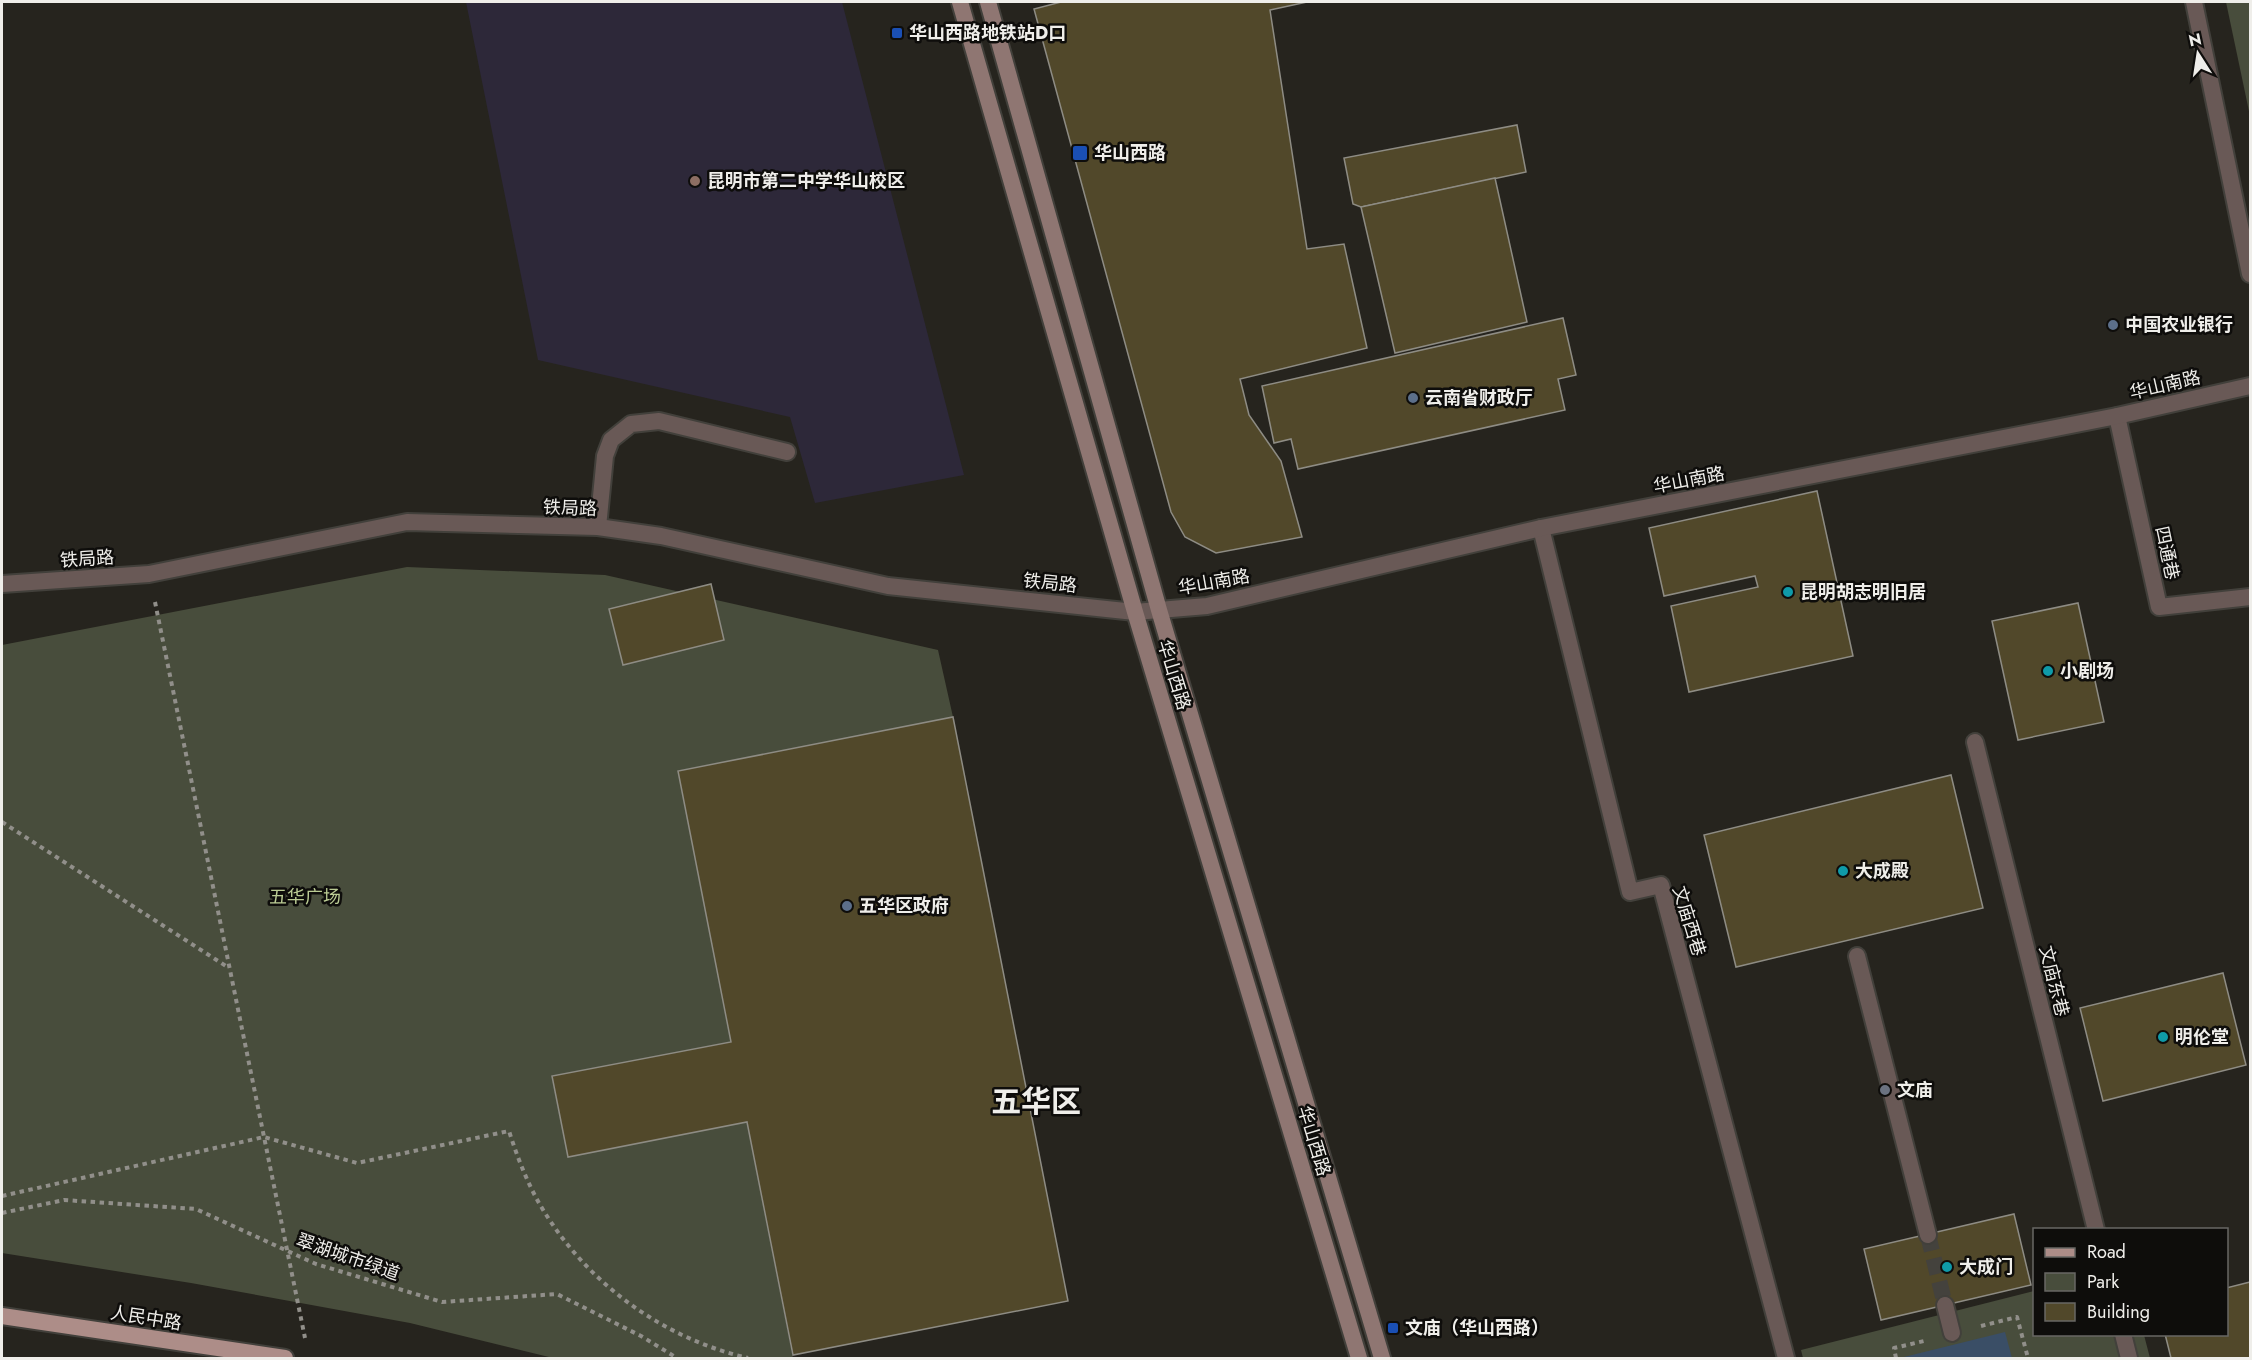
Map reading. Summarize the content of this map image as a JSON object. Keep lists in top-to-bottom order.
{
  "streets": {
    "main road": ["华山西路", "人民中路"],
    "street": [
      "华山南路",
      "铁局路",
      "四通巷",
      "文庙西巷",
      "文庙东巷"
    ],
    "path": ["翠湖城市绿道"]
  },
  "crossings": [
    ["华山南路", "铁局路"],
    ["华山南路", "四通巷"],
    ["华山南路", "华山西路"],
    ["华山南路", "文庙西巷"],
    ["铁局路", "华山西路"]
  ],
  "districts": ["五华区"],
  "parks": ["五华广场"],
  "places": {
    "transit": ["华山西路地铁站D口", "华山西路", "文庙（华山西路）"],
    "other": [
      "昆明市第二中学华山校区",
      "中国农业银行",
      "云南省财政厅",
      "昆明胡志明旧居",
      "小剧场",
      "大成殿",
      "五华区政府",
      "明伦堂",
      "文庙",
      "大成门"
    ]
  },
  "legend": ["Road", "Park", "Building"],
  "north": "top"
}
